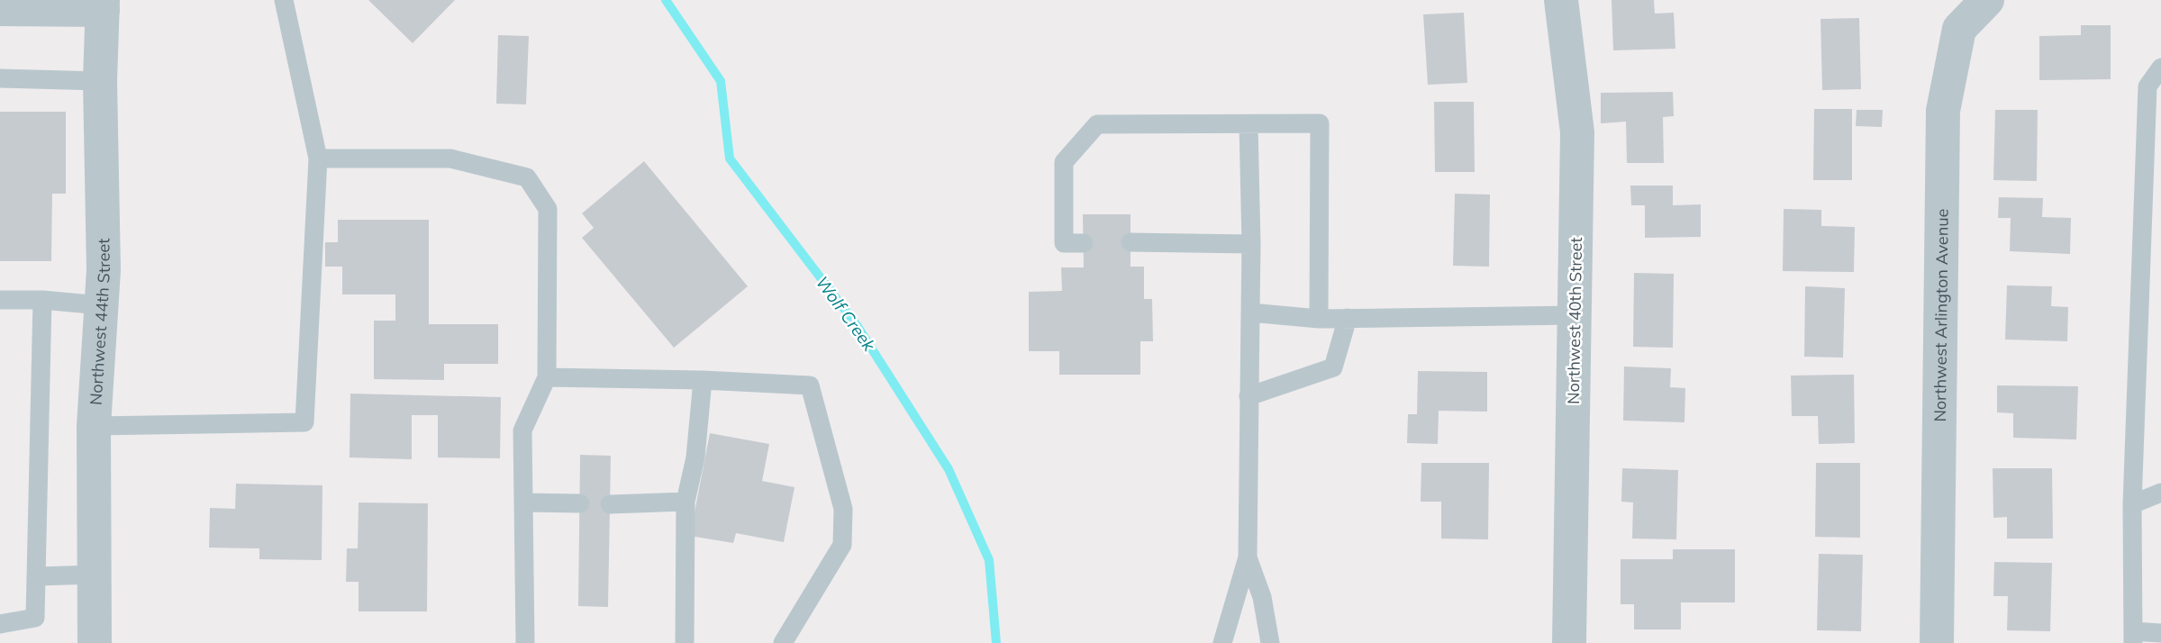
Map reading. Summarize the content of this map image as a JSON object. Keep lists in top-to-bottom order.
{
  "streets": {
    "street": ["Northwest Arlington Avenue", "Northwest 40th Street", "Northwest 44th Street"]
  },
  "water": ["Wolf Creek"]
}
